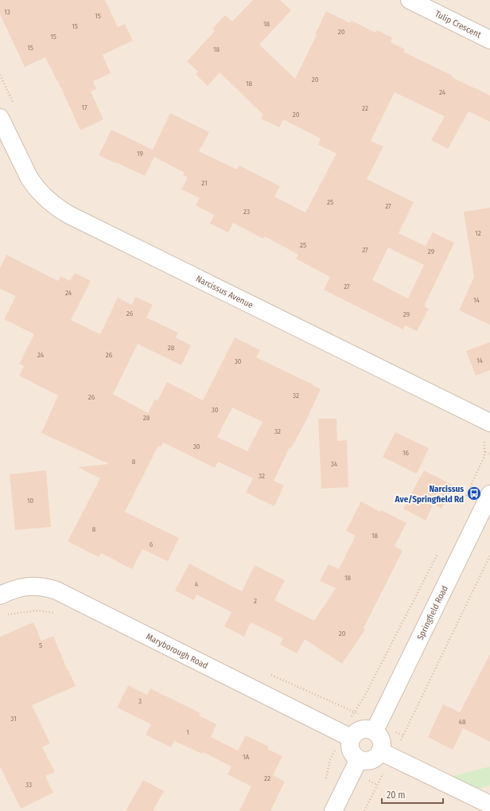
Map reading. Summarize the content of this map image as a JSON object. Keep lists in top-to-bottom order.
{
  "streets": {
    "street": [
      "Tulip Crescent",
      "Narcissus Avenue",
      "Springfield Road",
      "Maryborough Road"
    ]
  },
  "crossings": [
    ["Springfield Road", "Maryborough Road"]
  ],
  "places": {
    "bus stop": ["Narcissus Ave/Springfield Rd"]
  },
  "house_numbers": [
    "13",
    "15",
    "18",
    "15",
    "20",
    "15",
    "15",
    "18",
    "20",
    "18",
    "24",
    "17",
    "22",
    "20",
    "19",
    "21",
    "25",
    "27",
    "23",
    "12",
    "25",
    "27",
    "29",
    "27",
    "24",
    "14",
    "26",
    "29",
    "28",
    "24",
    "26",
    "14",
    "30",
    "32",
    "26",
    "30",
    "28",
    "32",
    "30",
    "16",
    "8",
    "34",
    "32",
    "10",
    "8",
    "18",
    "6",
    "18",
    "4",
    "2",
    "20",
    "5",
    "3",
    "31",
    "48",
    "1",
    "1A",
    "22",
    "33"
  ],
  "scale_bar": "20 m"
}
